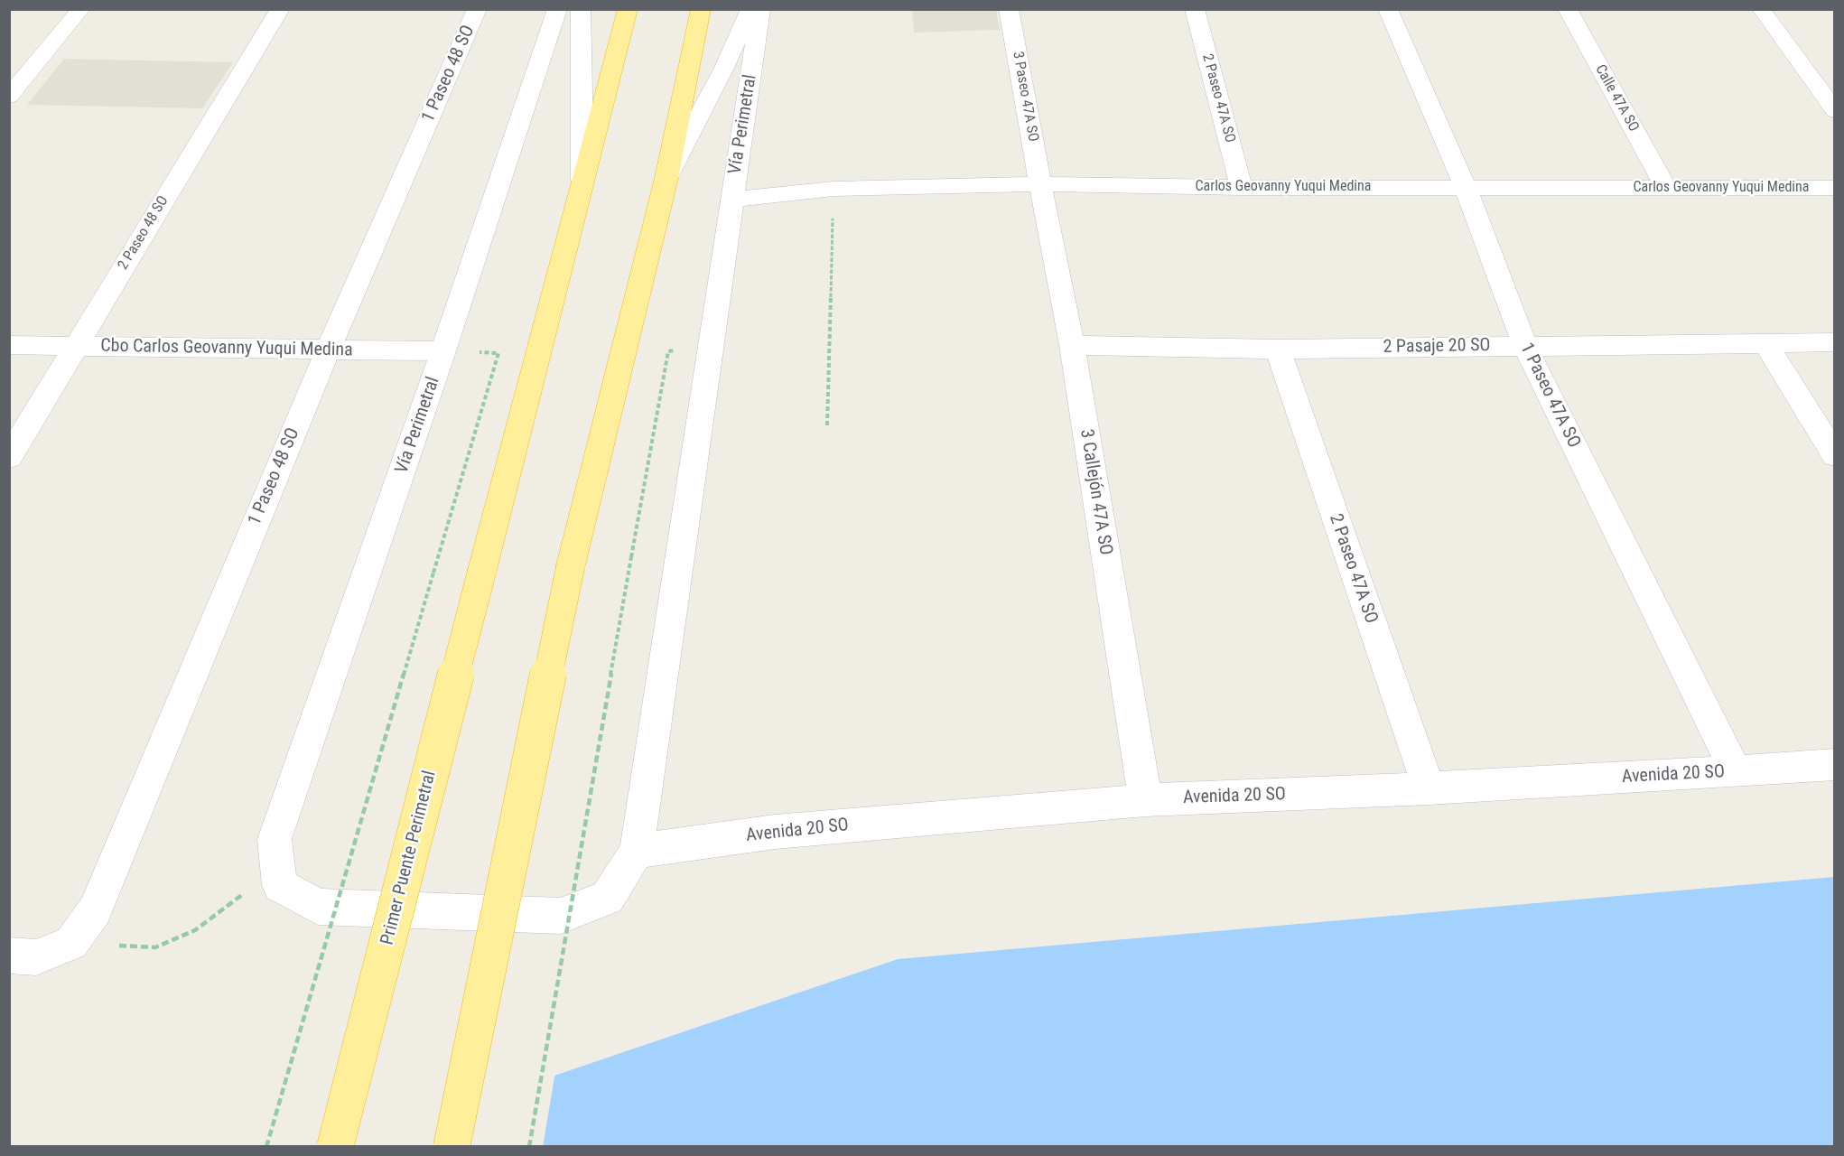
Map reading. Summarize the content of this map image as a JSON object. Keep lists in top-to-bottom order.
{
  "streets": {
    "highway": ["Vía Perimetral", "Primer Puente Perimetral"],
    "street": [
      "1 Paseo 48 SO",
      "3 Paseo 47A SO",
      "2 Paseo 47A SO",
      "Calle 47A SO",
      "Carlos Geovanny Yuqui Medina",
      "2 Paseo 48 SO",
      "2 Pasaje 20 SO",
      "Cbo Carlos Geovanny Yuqui Medina",
      "1 Paseo 47A SO",
      "3 Callejón 47A SO",
      "Avenida 20 SO"
    ]
  },
  "crossings": [
    ["1 Paseo 48 SO", "Cbo Carlos Geovanny Yuqui Medina"],
    ["3 Paseo 47A SO", "Carlos Geovanny Yuqui Medina"],
    ["3 Paseo 47A SO", "3 Callejón 47A SO"],
    ["2 Paseo 47A SO", "Carlos Geovanny Yuqui Medina"],
    ["2 Paseo 47A SO", "2 Pasaje 20 SO"],
    ["2 Paseo 47A SO", "Avenida 20 SO"],
    ["Calle 47A SO", "Carlos Geovanny Yuqui Medina"],
    ["Vía Perimetral", "Carlos Geovanny Yuqui Medina"],
    ["Vía Perimetral", "Cbo Carlos Geovanny Yuqui Medina"],
    ["Vía Perimetral", "Avenida 20 SO"],
    ["Carlos Geovanny Yuqui Medina", "1 Paseo 47A SO"],
    ["Carlos Geovanny Yuqui Medina", "3 Callejón 47A SO"],
    ["2 Paseo 48 SO", "Cbo Carlos Geovanny Yuqui Medina"],
    ["2 Pasaje 20 SO", "1 Paseo 47A SO"],
    ["2 Pasaje 20 SO", "3 Callejón 47A SO"],
    ["1 Paseo 47A SO", "Avenida 20 SO"],
    ["3 Callejón 47A SO", "Avenida 20 SO"]
  ]
}
